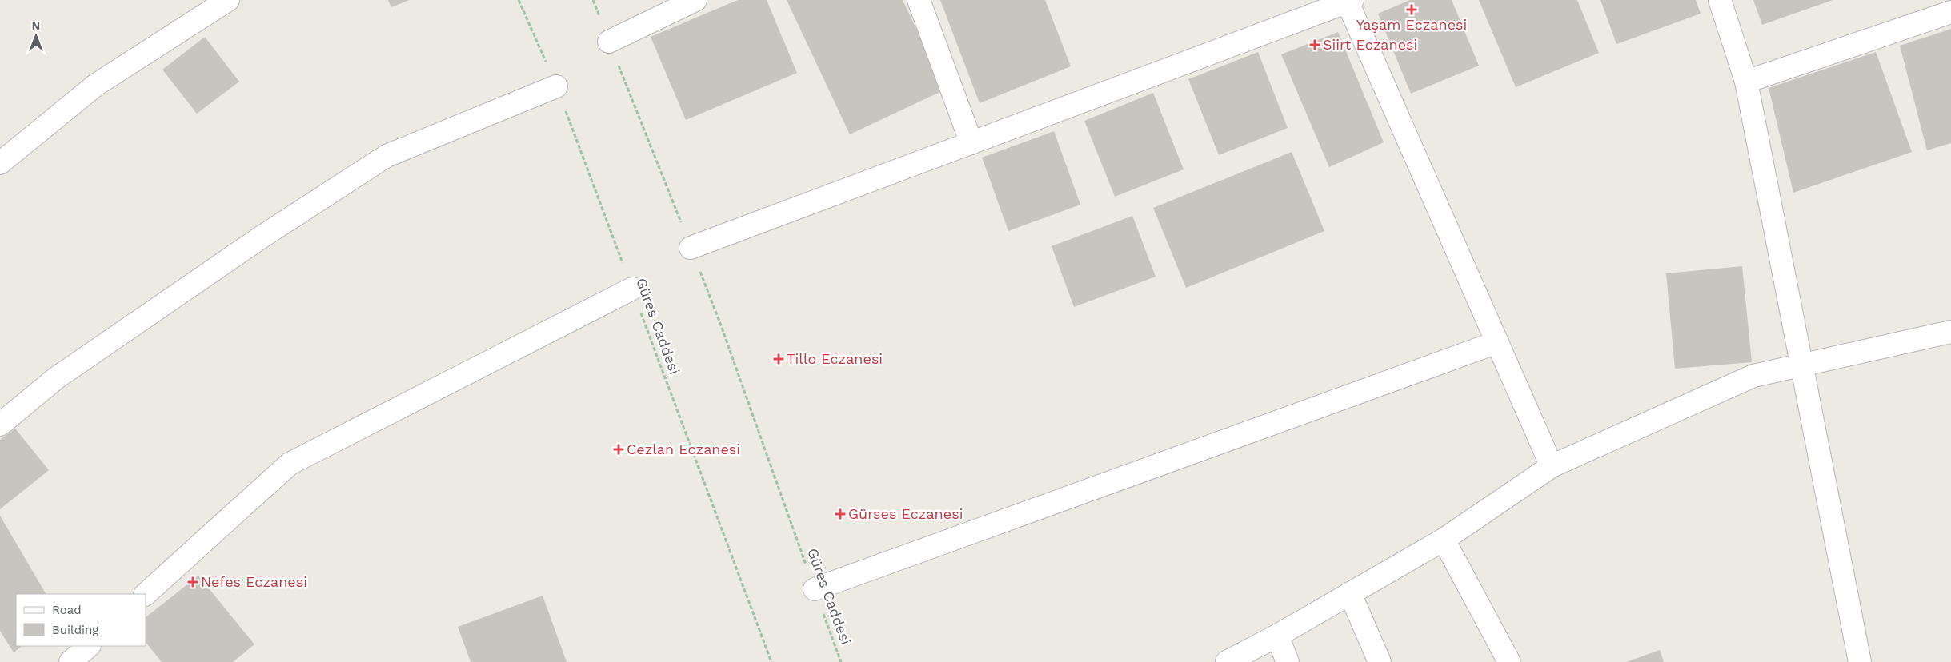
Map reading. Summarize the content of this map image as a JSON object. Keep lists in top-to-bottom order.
{
  "streets": {
    "path": ["Güres Caddesi"]
  },
  "places": {
    "health": [
      "Yaşam Eczanesi",
      "Siirt Eczanesi",
      "Tillo Eczanesi",
      "Cezlan Eczanesi",
      "Gürses Eczanesi",
      "Nefes Eczanesi"
    ]
  },
  "legend": ["Road", "Building"],
  "north": "top"
}
